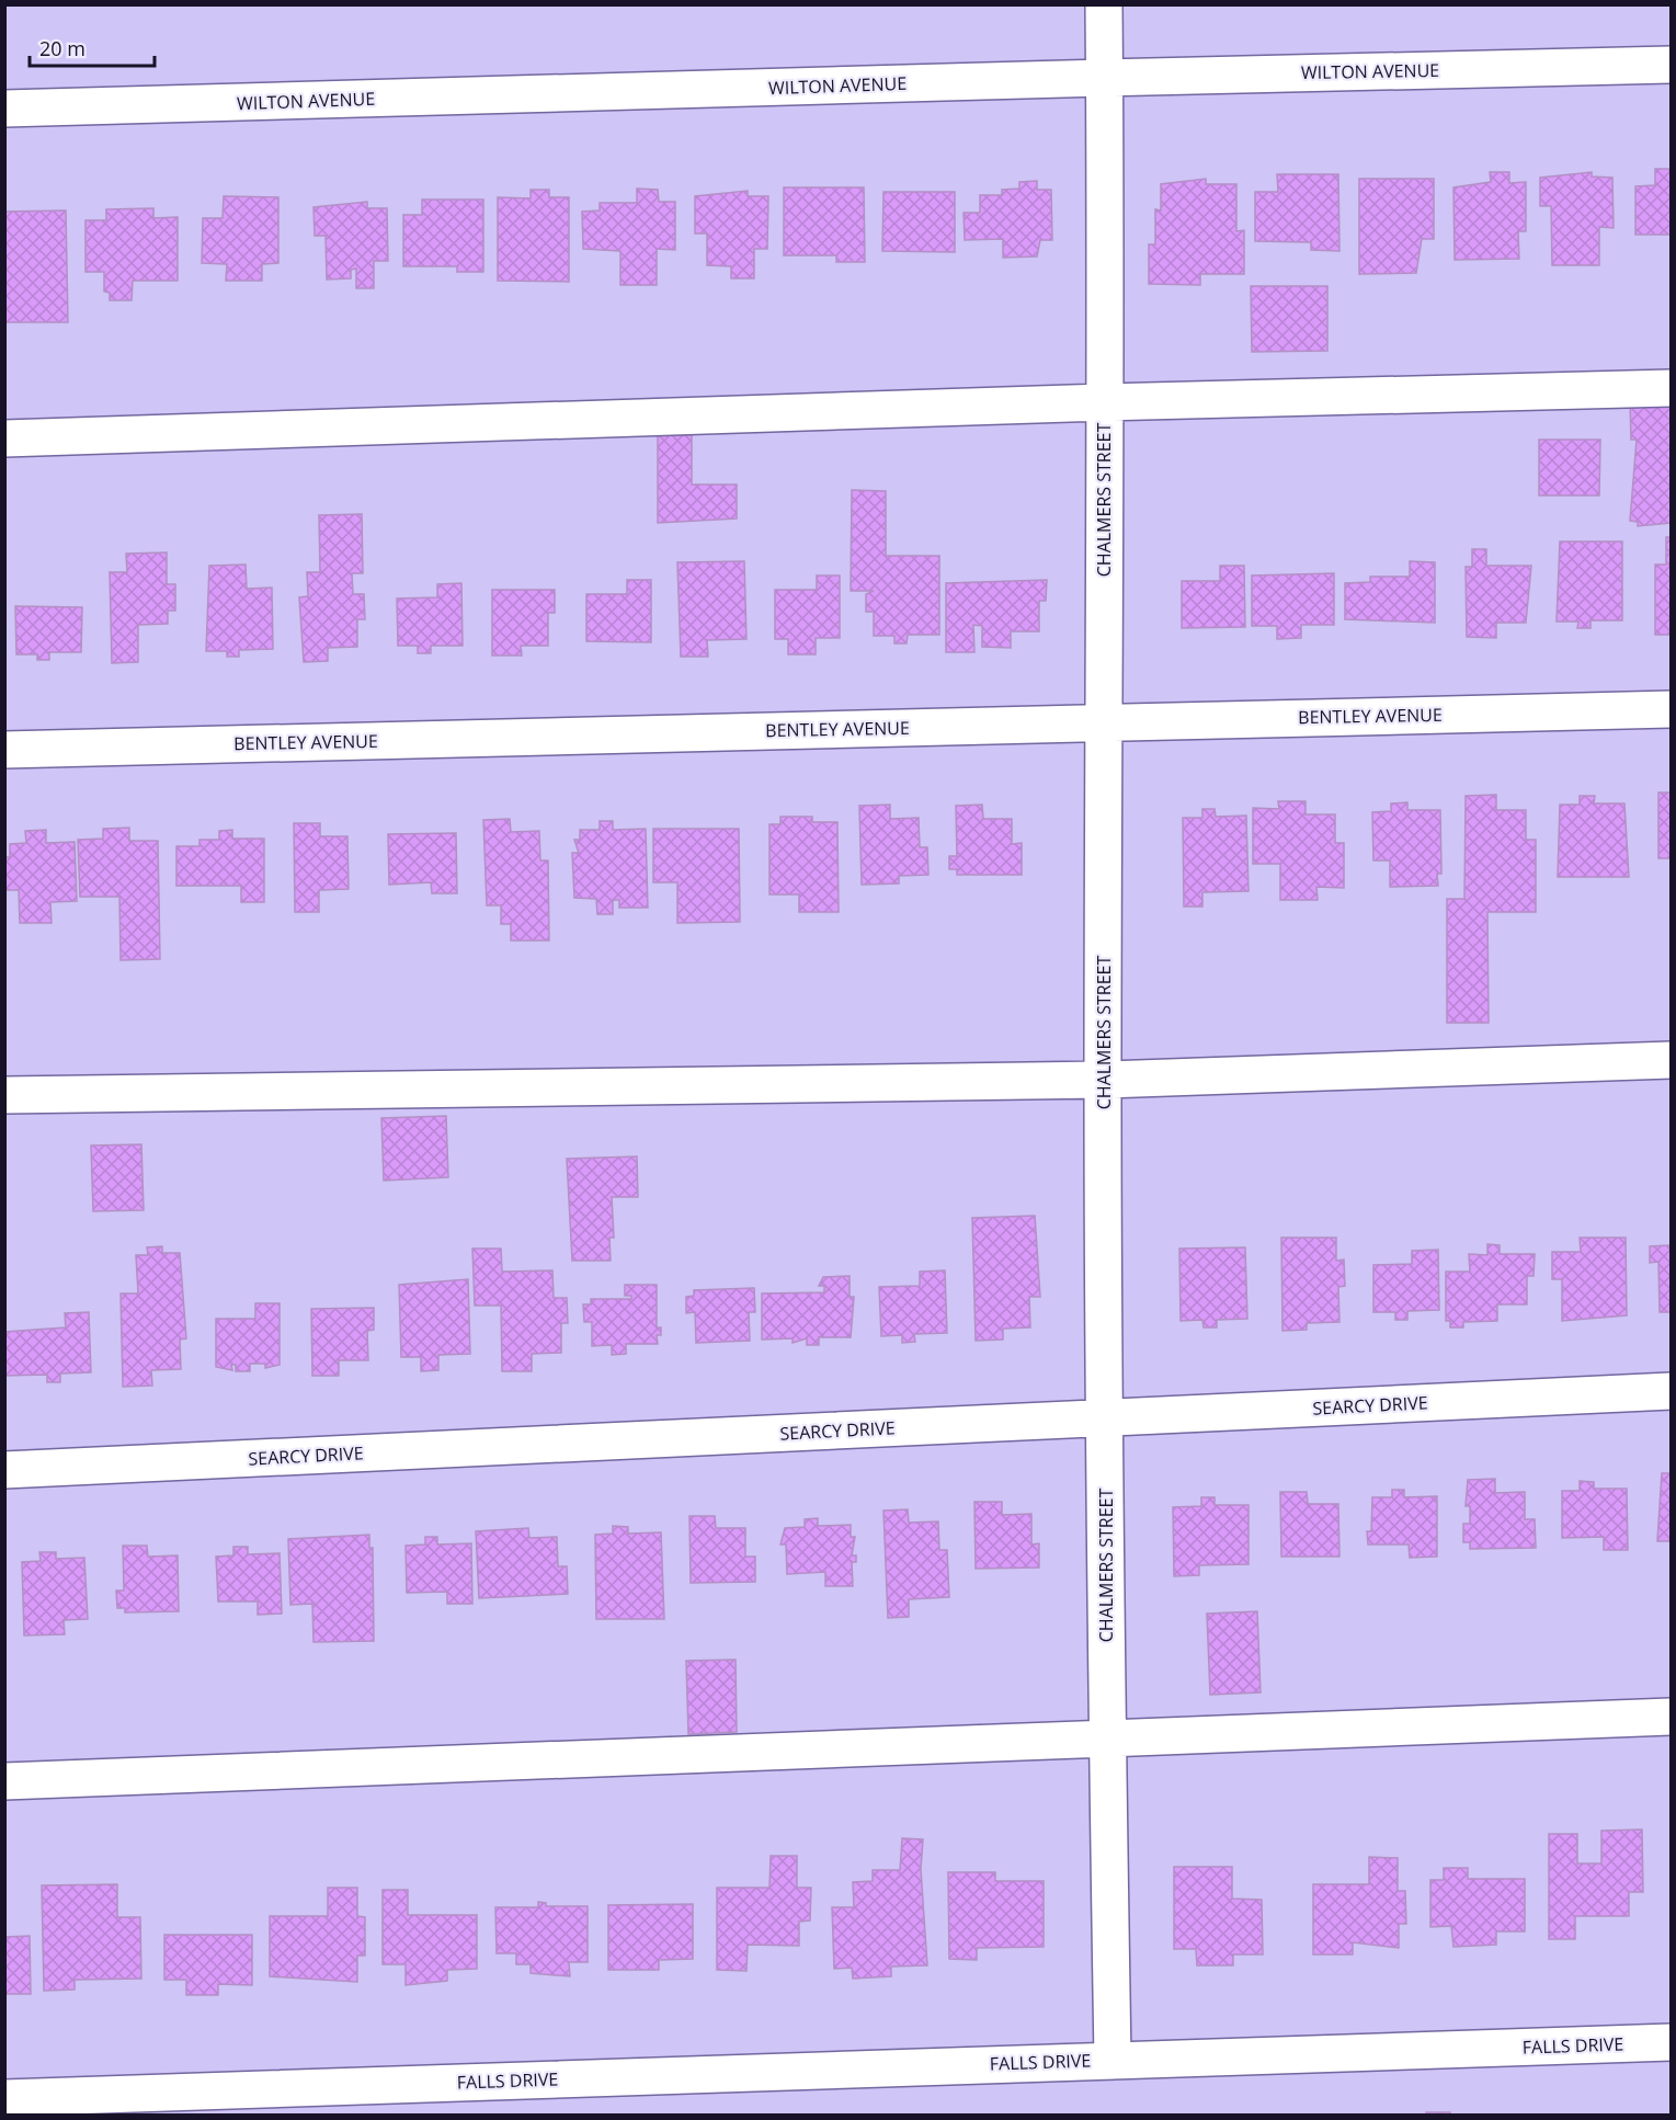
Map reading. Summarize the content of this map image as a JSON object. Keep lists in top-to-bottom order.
{
  "streets": {
    "street": [
      "WILTON AVENUE",
      "CHALMERS STREET",
      "BENTLEY AVENUE",
      "SEARCY DRIVE",
      "FALLS DRIVE"
    ]
  },
  "crossings": [
    ["WILTON AVENUE", "CHALMERS STREET"],
    ["CHALMERS STREET", "BENTLEY AVENUE"],
    ["CHALMERS STREET", "SEARCY DRIVE"],
    ["CHALMERS STREET", "FALLS DRIVE"]
  ],
  "scale_bar": "20 m"
}
